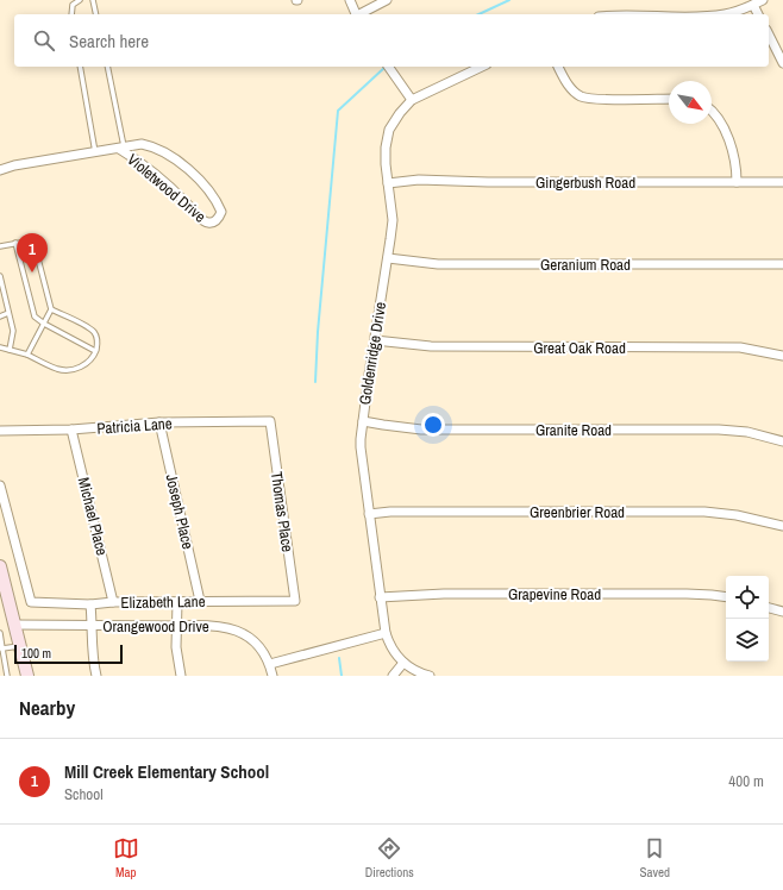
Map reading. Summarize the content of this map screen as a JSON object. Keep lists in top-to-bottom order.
{
  "streets": {
    "street": [
      "Gingerbush Road",
      "Violetwood Drive",
      "Geranium Road",
      "Great Oak Road",
      "Goldenridge Drive",
      "Patricia Lane",
      "Granite Road",
      "Joseph Place",
      "Thomas Place",
      "Greenbrier Road",
      "Michael Place",
      "Grapevine Road",
      "Elizabeth Lane",
      "Orangewood Drive"
    ]
  },
  "crossings": [
    ["Gingerbush Road", "Goldenridge Drive"],
    ["Geranium Road", "Goldenridge Drive"],
    ["Great Oak Road", "Goldenridge Drive"],
    ["Goldenridge Drive", "Granite Road"],
    ["Goldenridge Drive", "Greenbrier Road"],
    ["Goldenridge Drive", "Grapevine Road"],
    ["Patricia Lane", "Joseph Place"],
    ["Patricia Lane", "Thomas Place"],
    ["Patricia Lane", "Michael Place"],
    ["Joseph Place", "Elizabeth Lane"],
    ["Thomas Place", "Elizabeth Lane"],
    ["Michael Place", "Elizabeth Lane"]
  ],
  "scale_bar": "100 m",
  "north": "bottom right",
  "page": {
    "search": "Search here",
    "pins": "1",
    "scale": "100 m",
    "heading": "Nearby",
    "list": [
      {
        "mark": "1",
        "name": "Mill Creek Elementary School",
        "note": "School",
        "value": "400 m"
      }
    ],
    "nav": ["Map", "Directions", "Saved"]
  }
}
